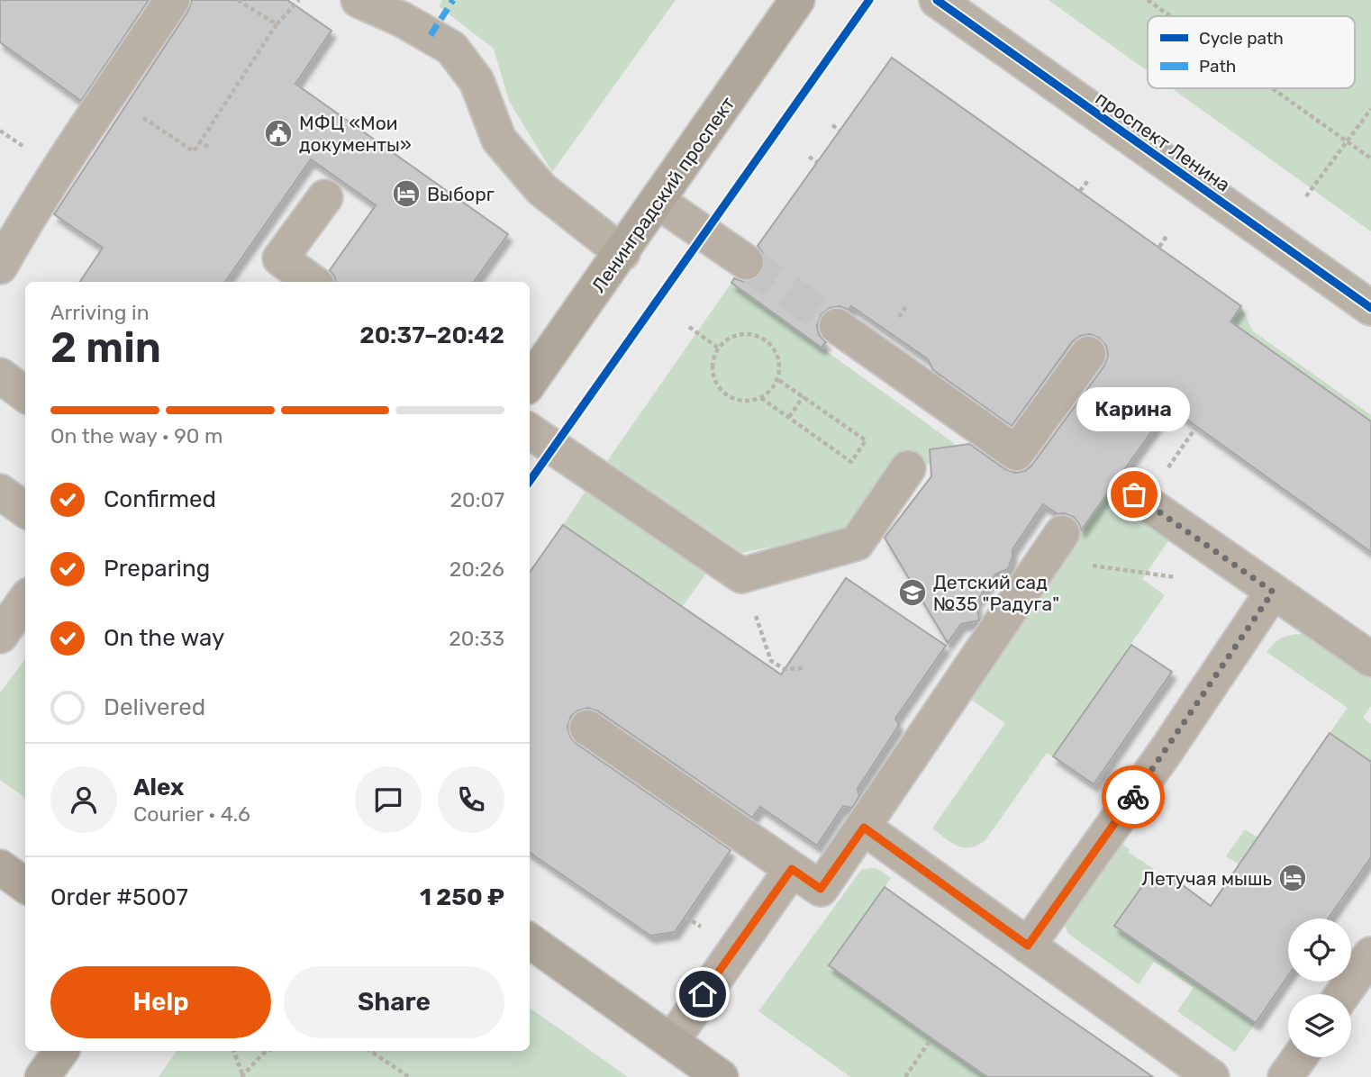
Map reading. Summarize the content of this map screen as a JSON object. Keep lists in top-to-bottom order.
{
  "streets": {
    "main road": ["Ленинградский проспект"],
    "street": ["проспект Ленина"]
  },
  "places": {
    "public building": ["МФЦ «Мои документы»"],
    "hotel": ["Выборг", "Летучая мышь"],
    "other": ["Карина"],
    "school or university": ["Детский сад №35 \"Радуга\""]
  },
  "legend": ["Cycle path", "Path"],
  "page": {
    "heading": ["2 min", "Arriving in", "20:37–20:42"],
    "panel": [
      "Alex",
      "Courier · 4.6",
      "Order #5007",
      "1 250 ₽"
    ],
    "bubble": "Карина",
    "bar": "On the way · 90 m",
    "list": [
      ["Confirmed", "20:07"],
      ["Preparing", "20:26"],
      ["On the way", "20:33"],
      "Delivered"
    ],
    "buttons": ["Help", "Share"]
  }
}
